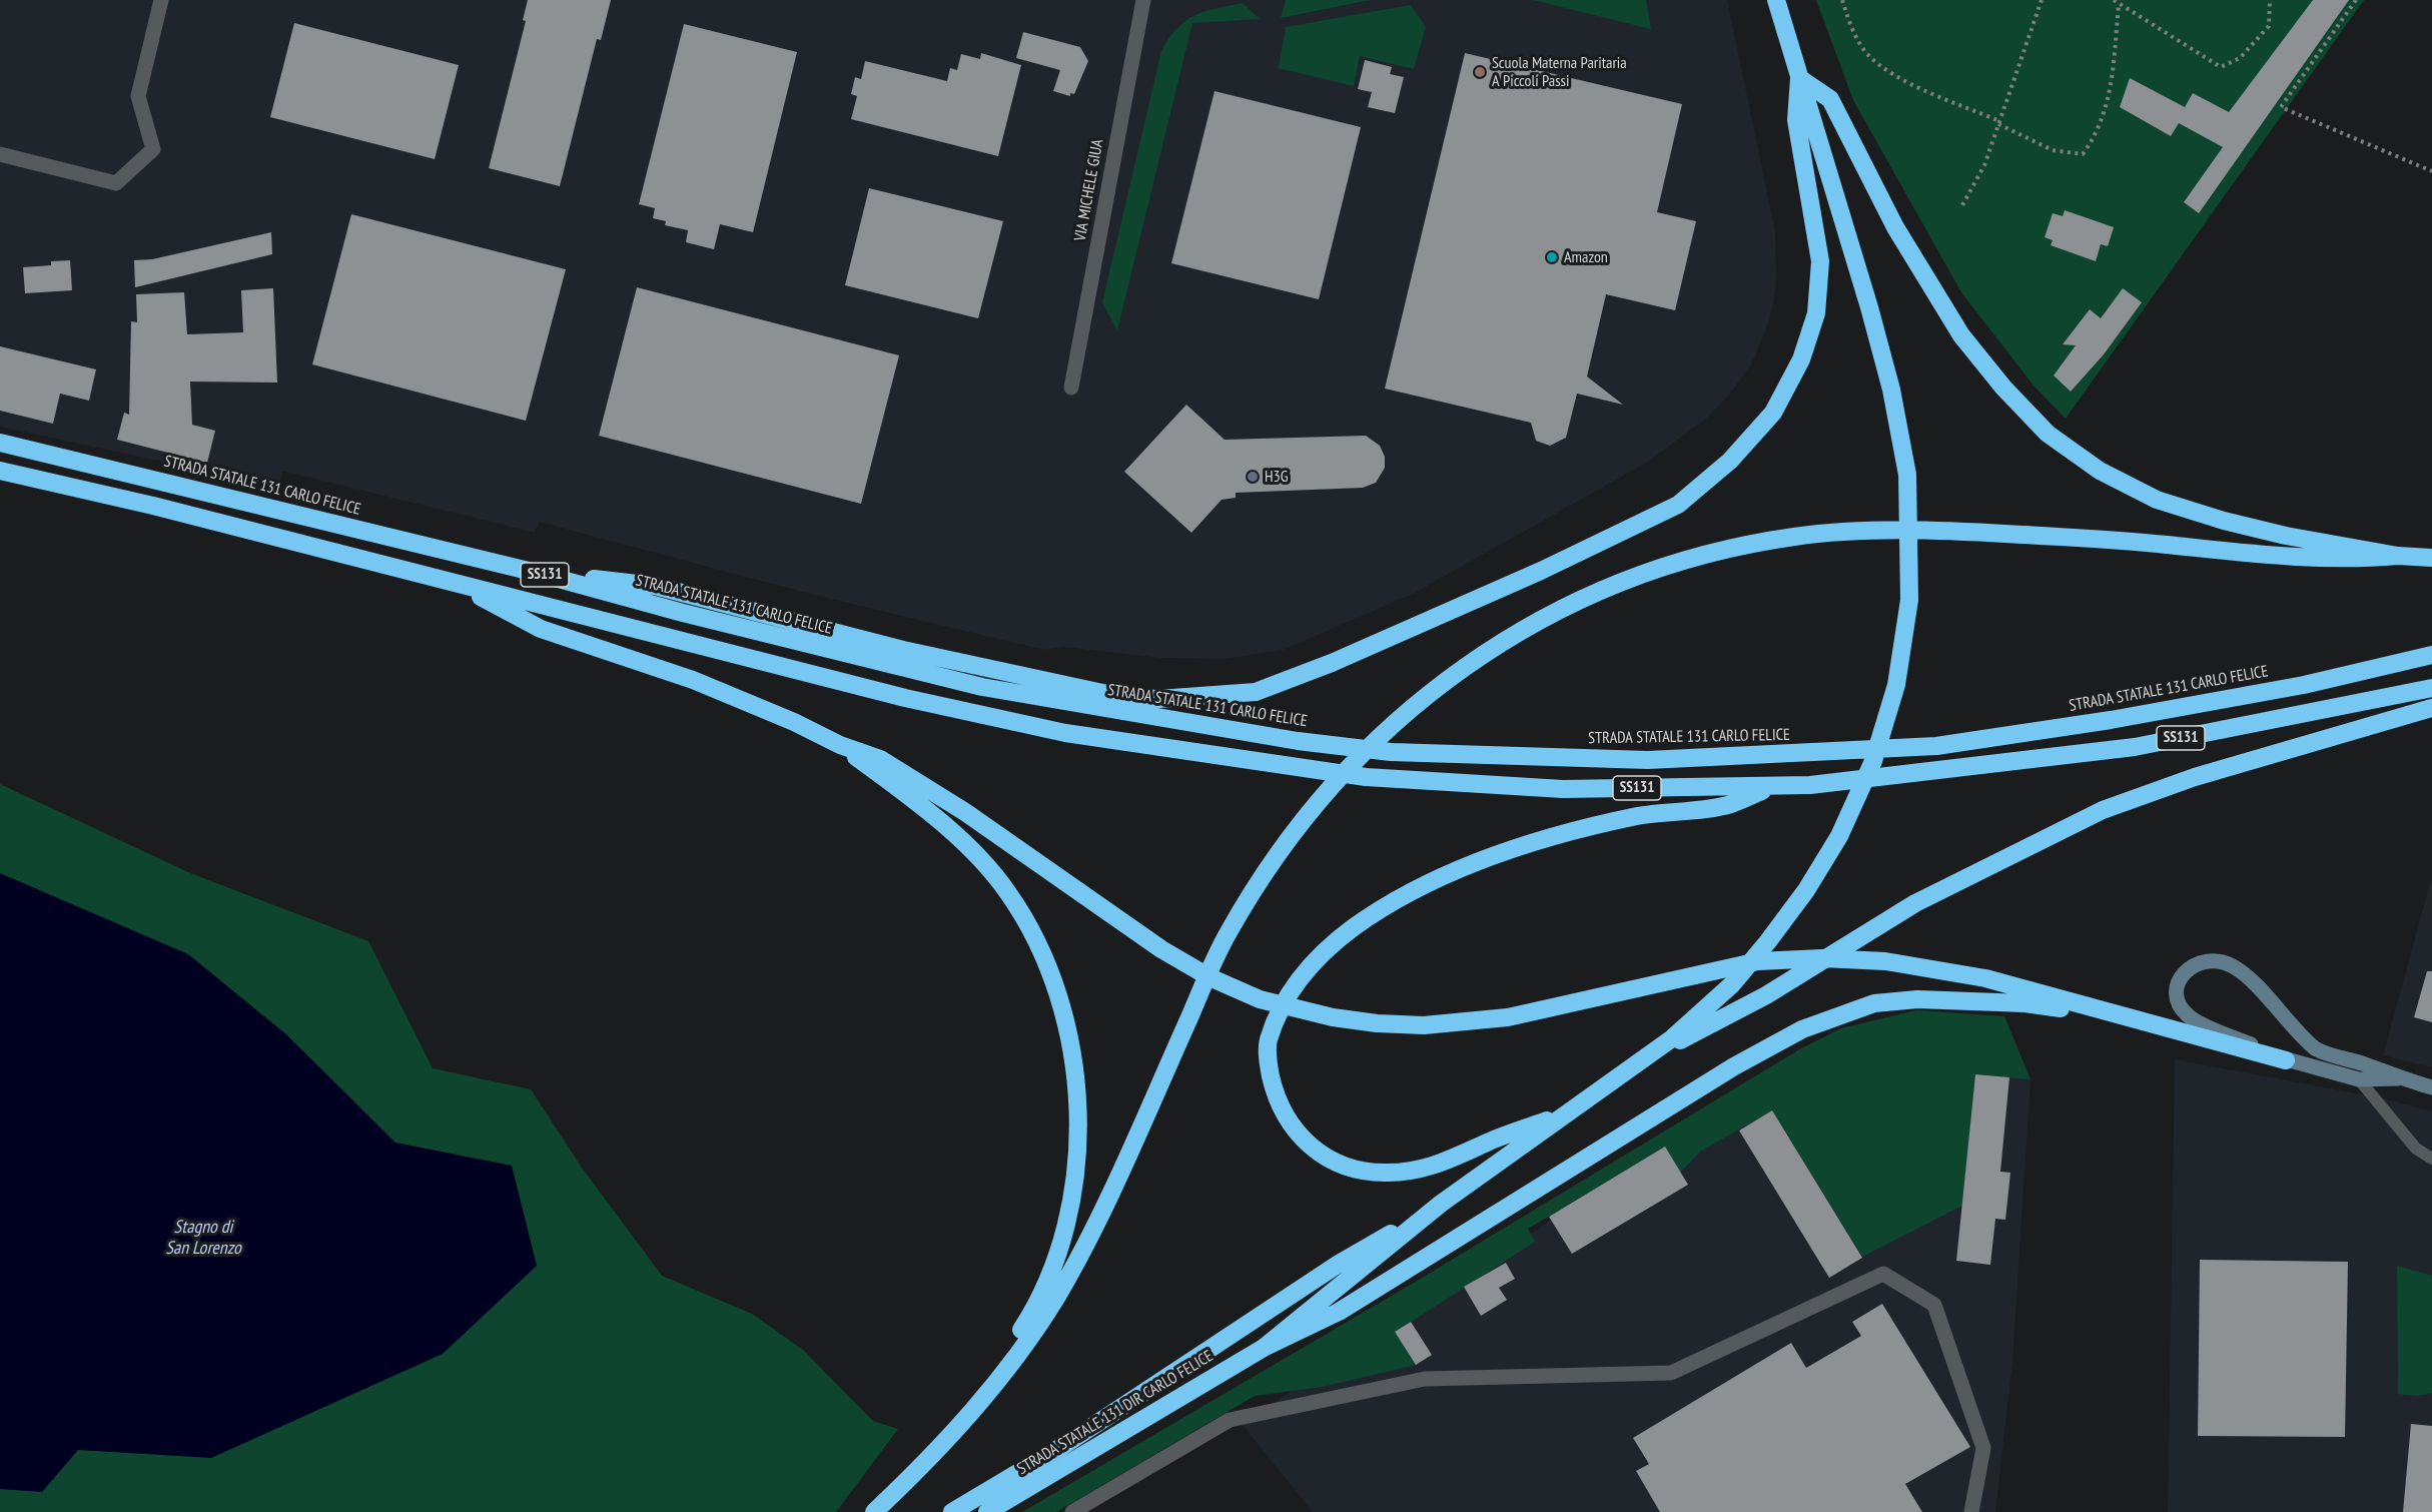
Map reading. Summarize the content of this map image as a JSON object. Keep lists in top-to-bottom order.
{
  "streets": {
    "highway": ["STRADA STATALE 131 CARLO FELICE", "SS131", "STRADA STATALE 131 DIR CARLO FELICE"],
    "street": ["VIA MICHELE GIUA"]
  },
  "water": ["Stagno di San Lorenzo"],
  "places": ["Scuola Materna Paritaria A Piccoli Passi", "Amazon", "H3G"]
}
